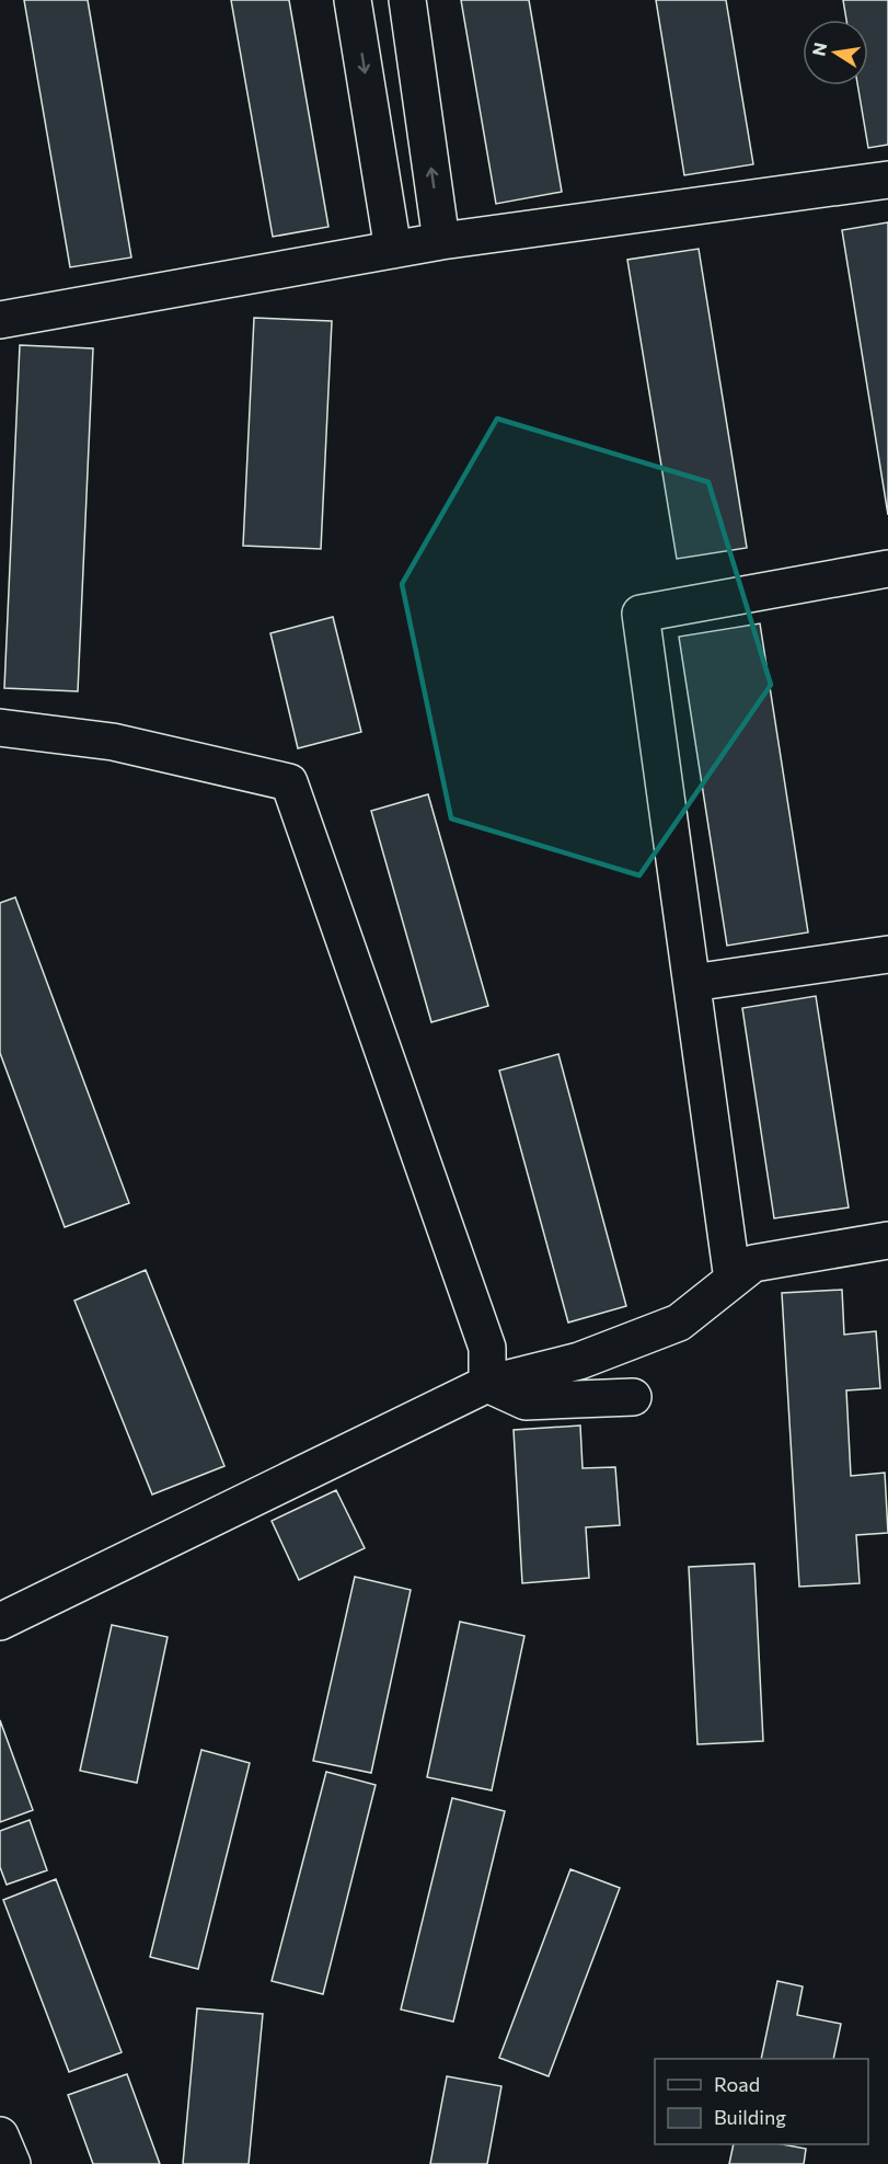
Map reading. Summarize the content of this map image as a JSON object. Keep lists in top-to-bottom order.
{
  "legend": ["Road", "Building"],
  "north": "left"
}
